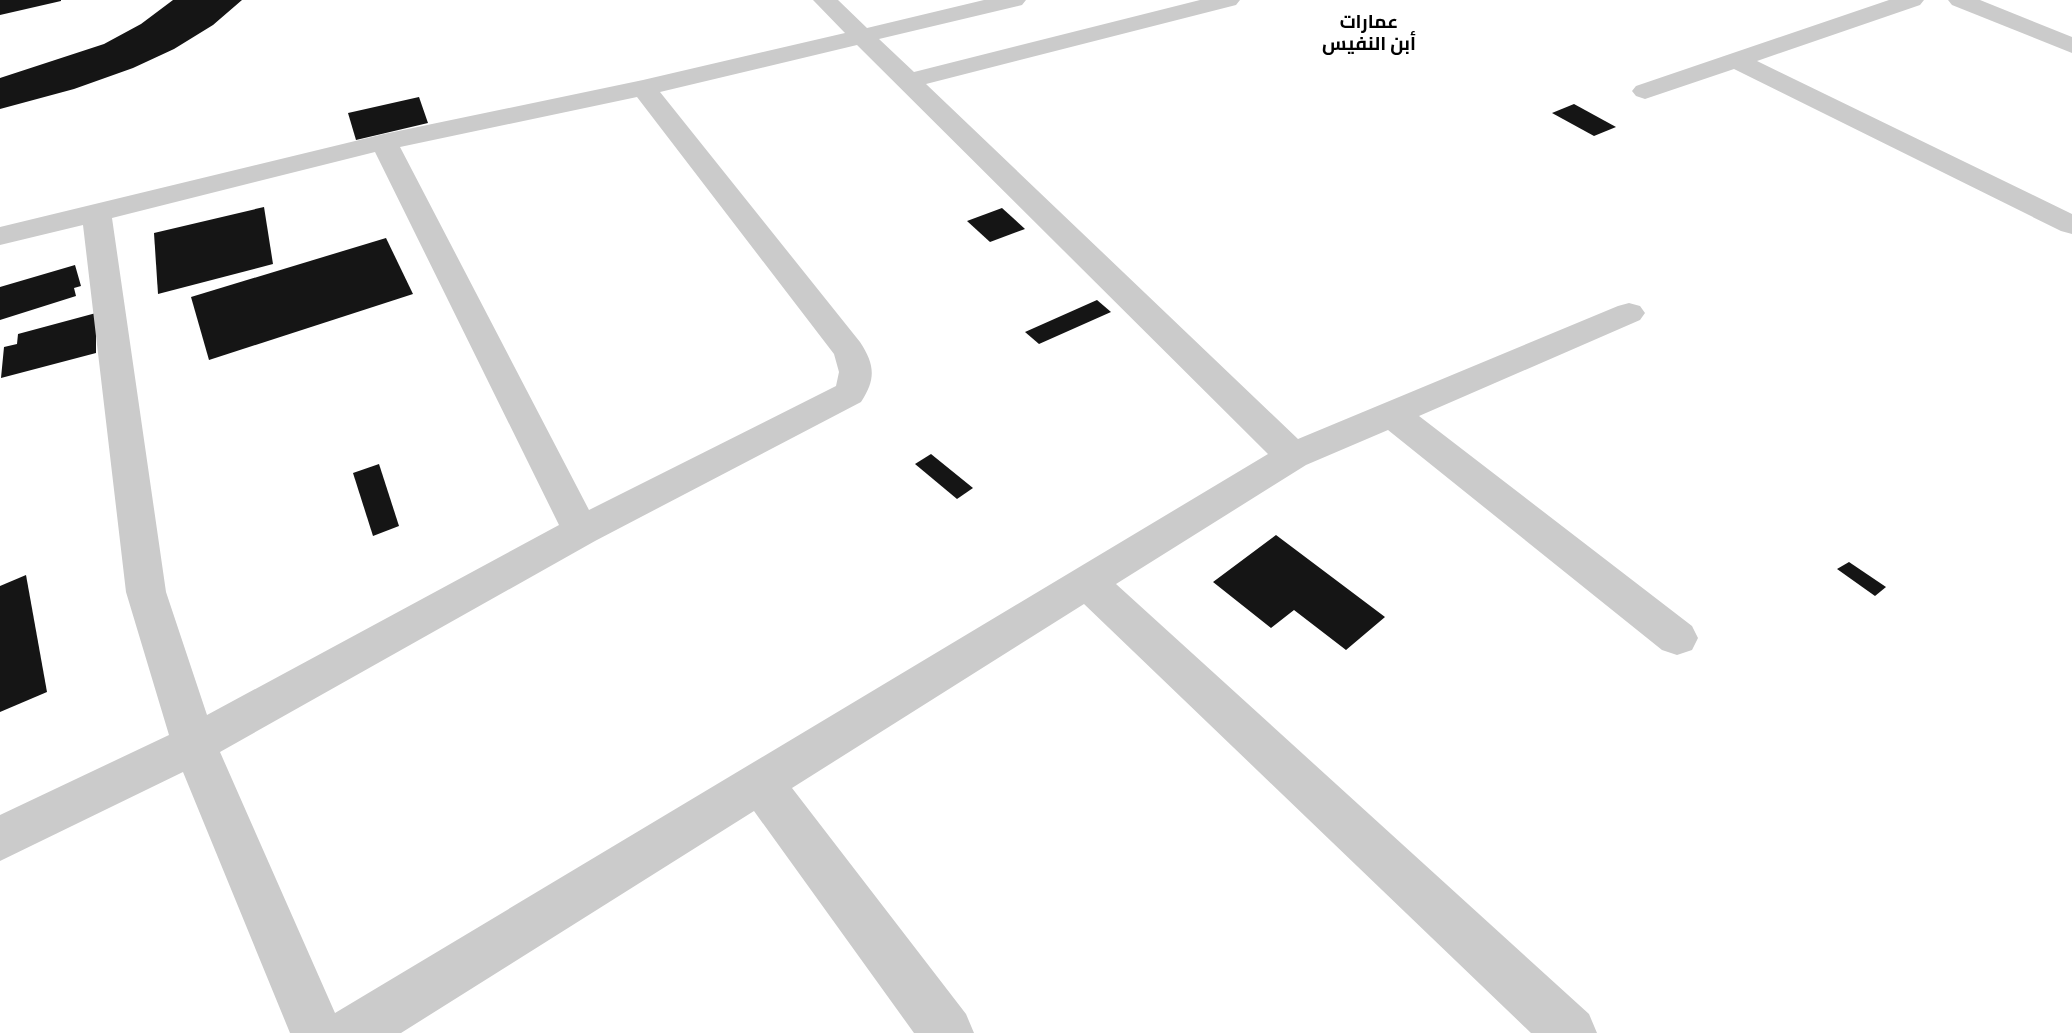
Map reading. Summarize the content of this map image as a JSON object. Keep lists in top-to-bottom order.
{
  "districts": ["عمارات أبن النفيس"]
}
